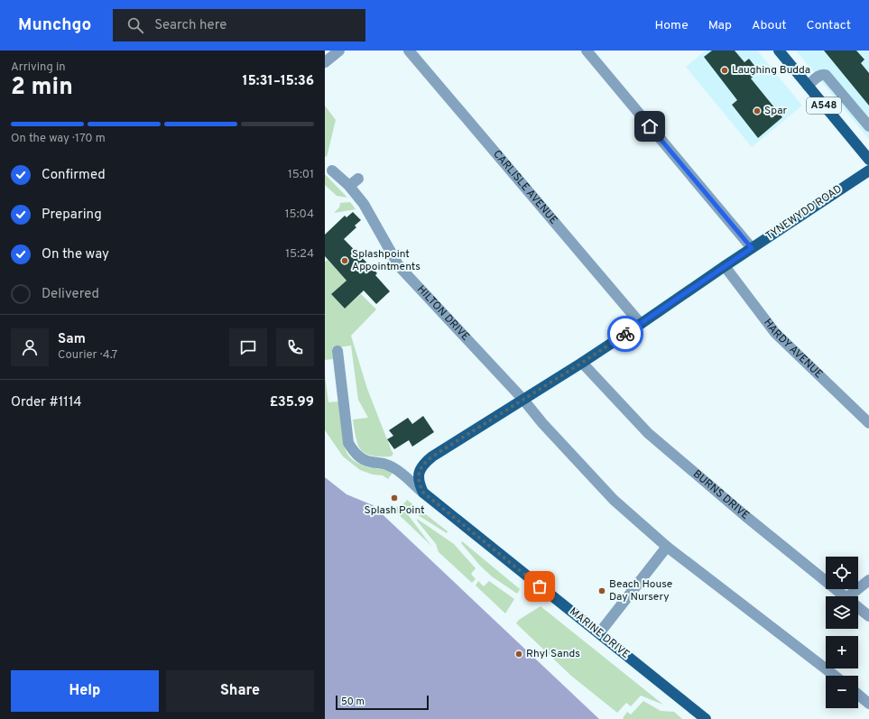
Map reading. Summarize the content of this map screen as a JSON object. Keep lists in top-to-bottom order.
{
  "streets": {
    "main road": ["A548", "TYNEWYDD ROAD", "MARINE DRIVE"],
    "street": [
      "CARLISLE AVENUE",
      "HILTON DRIVE",
      "HARDY AVENUE",
      "BURNS DRIVE"
    ]
  },
  "crossings": [
    ["CARLISLE AVENUE", "TYNEWYDD ROAD"],
    ["TYNEWYDD ROAD", "HILTON DRIVE"],
    ["TYNEWYDD ROAD", "HARDY AVENUE"],
    ["TYNEWYDD ROAD", "BURNS DRIVE"],
    ["TYNEWYDD ROAD", "MARINE DRIVE"]
  ],
  "places": [
    "Laughing Budda",
    "Spar",
    "Splashpoint Appointments",
    "Splash Point",
    "Beach House Day Nursery",
    "Rhyl Sands"
  ],
  "scale_bar": "50 m",
  "page": {
    "header": "Munchgo",
    "search": "Search here",
    "nav": [
      "Home",
      "Map",
      "About",
      "Contact"
    ],
    "heading": ["2 min", "Arriving in", "15:31–15:36"],
    "panel": [
      "Sam",
      "Courier · 4.7",
      "Order #1114",
      "£35.99"
    ],
    "bar": "On the way · 170 m",
    "list": [
      ["Confirmed", "15:01"],
      ["Preparing", "15:04"],
      ["On the way", "15:24"],
      "Delivered"
    ],
    "map_buttons": ["+", "−"],
    "buttons": ["Help", "Share"],
    "scale": "50 m"
  }
}
